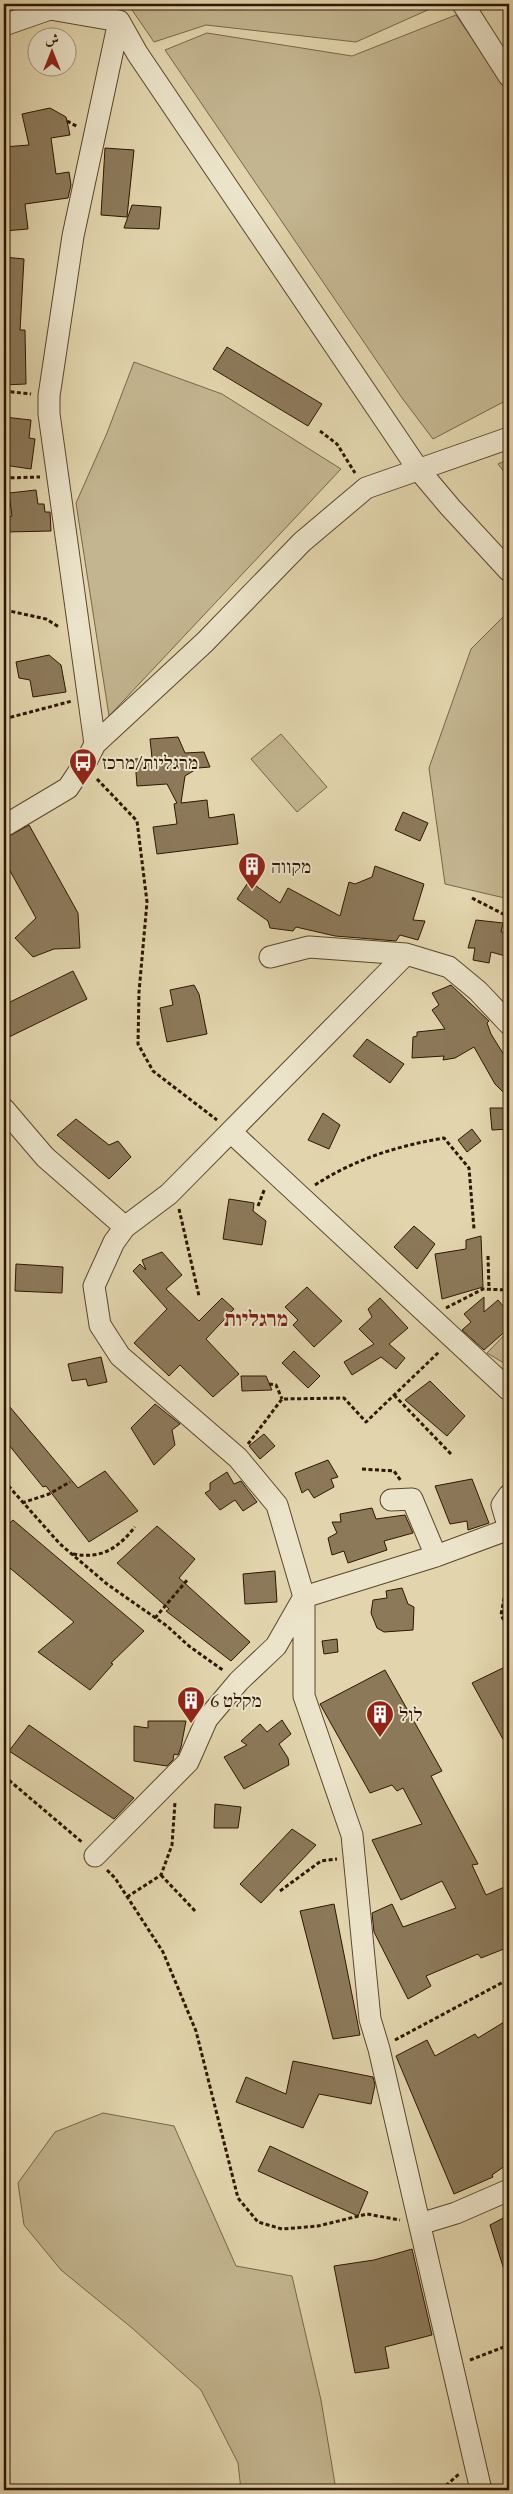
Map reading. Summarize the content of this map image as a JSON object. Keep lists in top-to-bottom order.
{
  "districts": ["מרגליות"],
  "places": {
    "bus stop": ["מרגליות/מרכז"],
    "building": ["מקווה", "מקלט 6", "לול"]
  },
  "north": "top"
}
